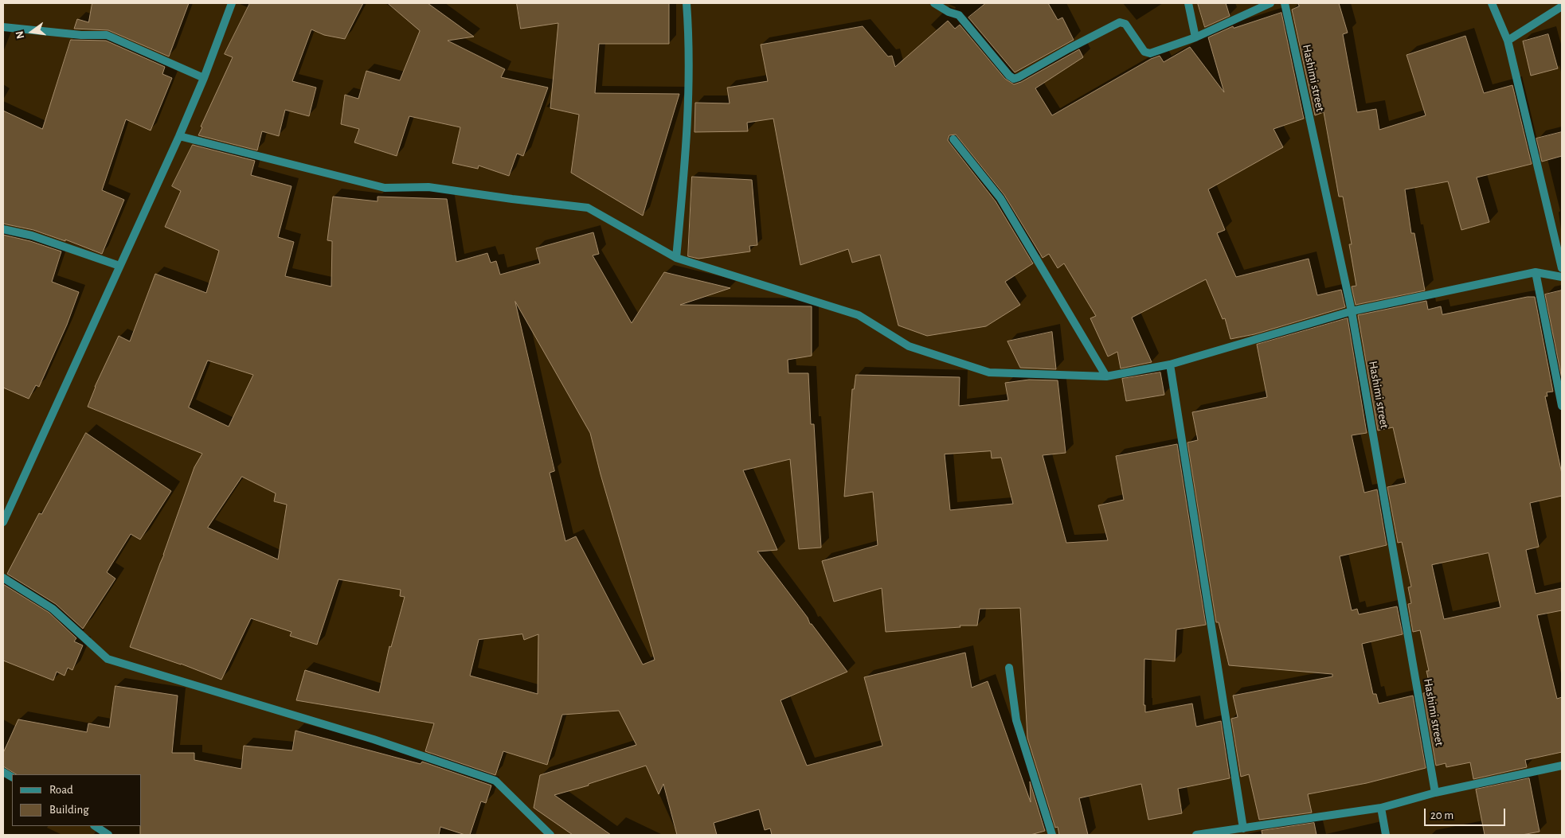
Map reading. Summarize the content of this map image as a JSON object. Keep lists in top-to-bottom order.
{
  "streets": {
    "street": ["Hashimi street"]
  },
  "legend": ["Road", "Building"],
  "scale_bar": "20 m",
  "north": "left"
}
